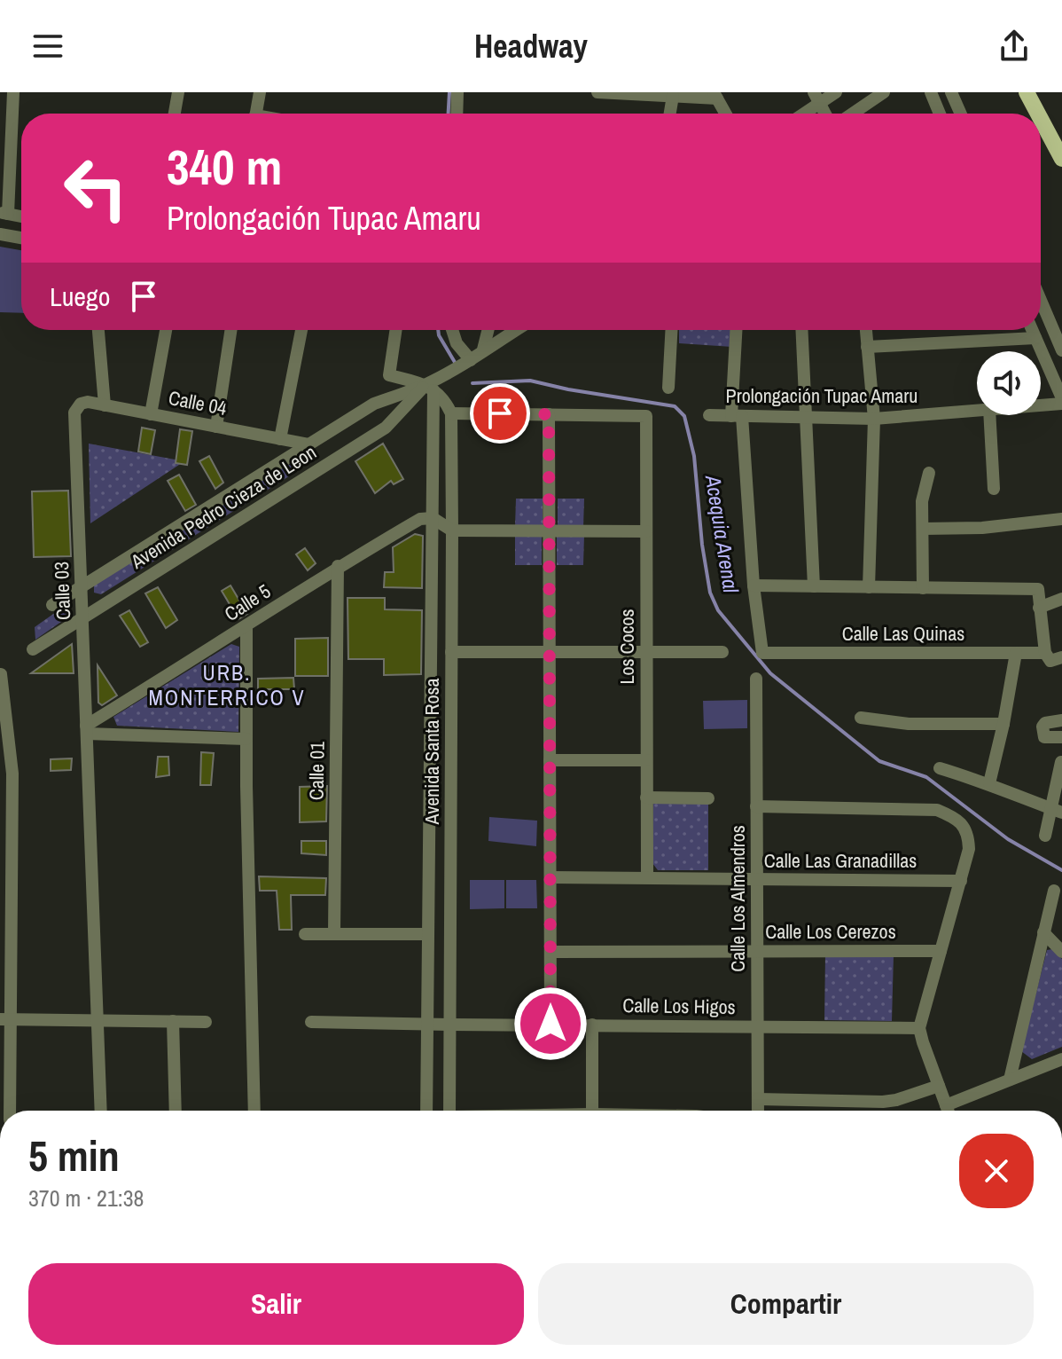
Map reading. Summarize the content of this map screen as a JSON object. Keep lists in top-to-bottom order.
{
  "streets": {
    "street": [
      "Prolongación Tupac Amaru",
      "Calle 04",
      "Avenida Pedro Cieza de Leon",
      "Calle 03",
      "Calle 5",
      "Calle Las Quinas",
      "Los Cocos",
      "Avenida Santa Rosa",
      "Calle 01",
      "Calle Las Granadillas",
      "Calle Los Almendros",
      "Calle Los Cerezos",
      "Calle Los Higos"
    ]
  },
  "crossings": [
    ["Calle 04", "Avenida Pedro Cieza de Leon"],
    ["Calle 04", "Calle 03"],
    ["Avenida Pedro Cieza de Leon", "Calle 03"],
    ["Avenida Pedro Cieza de Leon", "Avenida Santa Rosa"],
    ["Calle 03", "Calle 5"],
    ["Calle 5", "Avenida Santa Rosa"],
    ["Calle 5", "Calle 01"],
    ["Los Cocos", "Calle Las Granadillas"],
    ["Avenida Santa Rosa", "Calle Los Higos"],
    ["Calle Las Granadillas", "Calle Los Almendros"],
    ["Calle Los Almendros", "Calle Los Cerezos"],
    ["Calle Los Almendros", "Calle Los Higos"]
  ],
  "districts": ["URB. MONTERRICO V"],
  "water": ["Acequia Arenal"],
  "page": {
    "header": "Headway",
    "turn": ["340 m", "Prolongación Tupac Amaru"],
    "then": "Luego",
    "heading": ["5 min", "370 m · 21:38"],
    "buttons": ["Salir", "Compartir"]
  }
}
